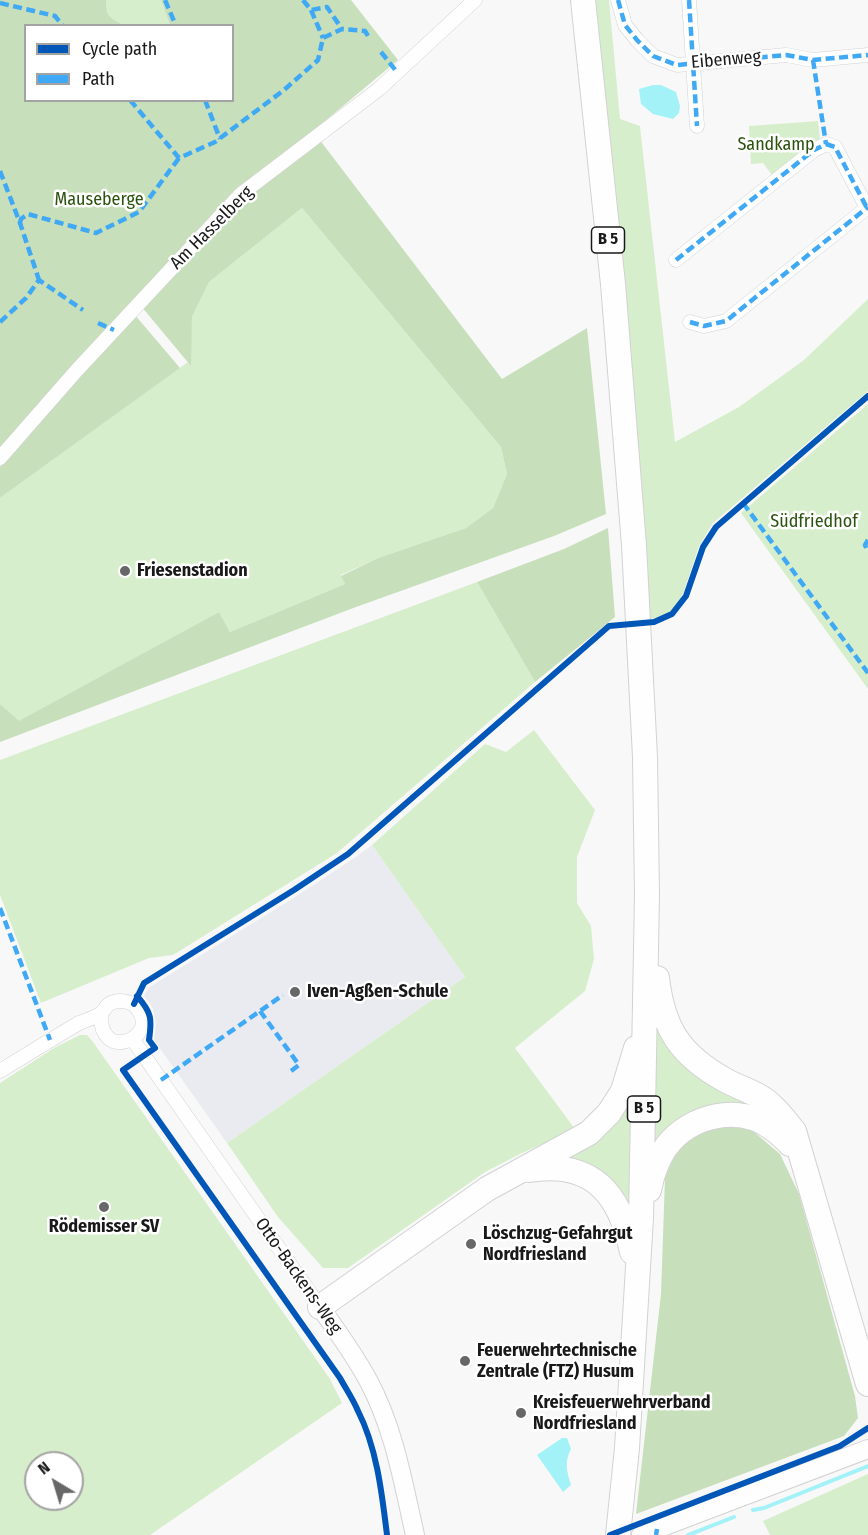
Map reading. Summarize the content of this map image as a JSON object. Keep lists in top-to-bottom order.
{
  "streets": {
    "highway": ["B 5"],
    "street": ["Eibenweg", "Am Hasselberg", "Otto-Backens-Weg"]
  },
  "parks": ["Sandkamp", "Mauseberge", "Südfriedhof"],
  "places": [
    "Friesenstadion",
    "Iven-Agßen-Schule",
    "Rödemisser SV",
    "Löschzug-Gefahrgut Nordfriesland",
    "Feuerwehrtechnische Zentrale (FTZ) Husum",
    "Kreisfeuerwehrverband Nordfriesland"
  ],
  "legend": ["Cycle path", "Path"],
  "north": "top left"
}
